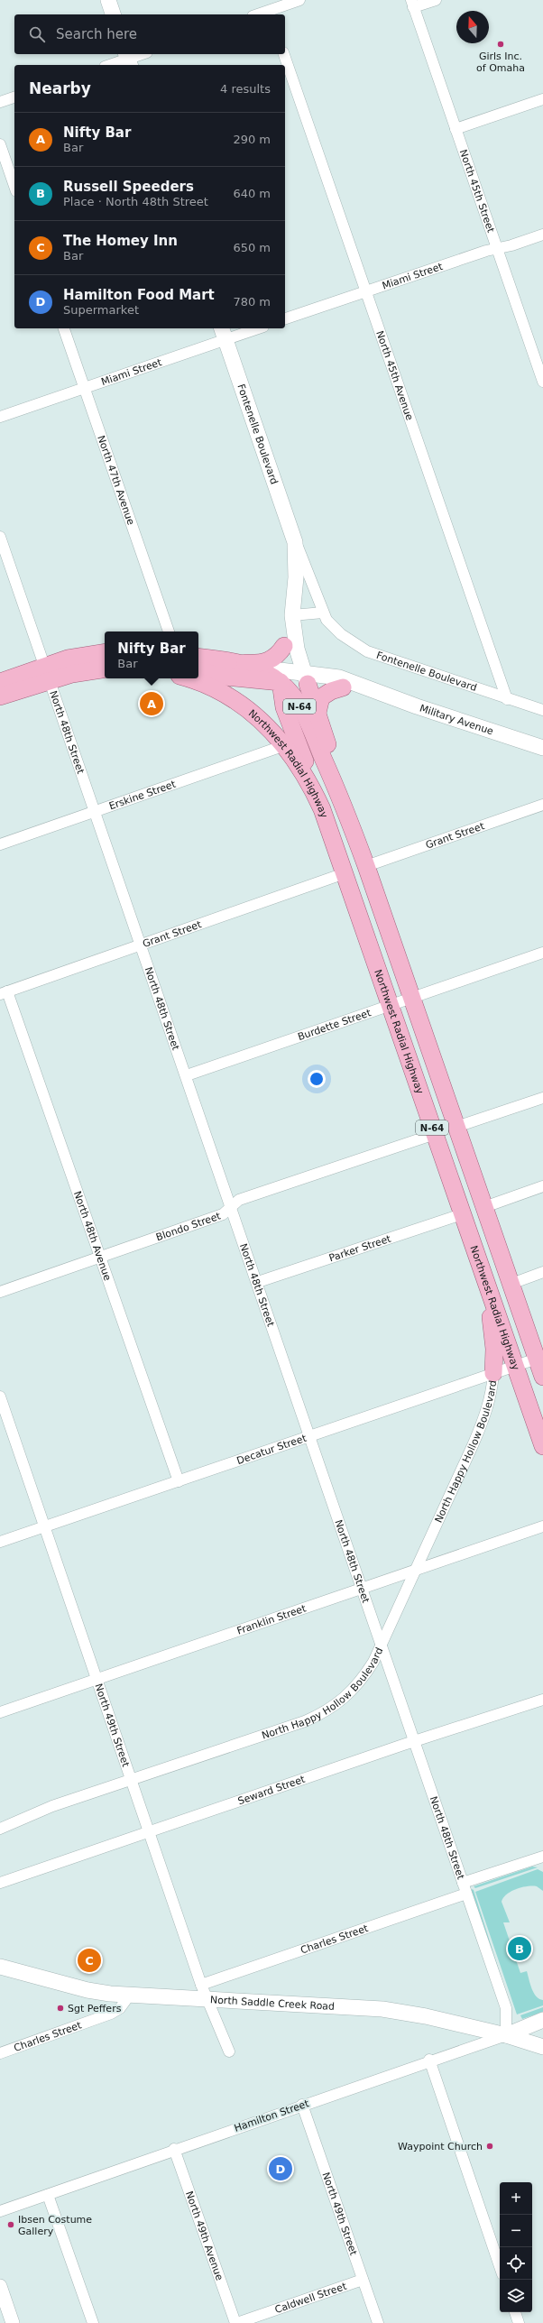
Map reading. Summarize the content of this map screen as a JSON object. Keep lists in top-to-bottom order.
{
  "streets": {
    "main road": [
      "Fontenelle Boulevard",
      "N-64",
      "Military Avenue",
      "Northwest Radial Highway",
      "North Saddle Creek Road",
      "Hamilton Street"
    ],
    "street": [
      "North 45th Street",
      "Miami Street",
      "North 45th Avenue",
      "North 47th Avenue",
      "North 48th Street",
      "Erskine Street",
      "Grant Street",
      "Burdette Street",
      "Blondo Street",
      "North 48th Avenue",
      "Parker Street",
      "Decatur Street",
      "North Happy Hollow Boulevard",
      "Franklin Street",
      "North 49th Street",
      "Seward Street",
      "Charles Street",
      "North 49th Avenue",
      "Caldwell Street"
    ]
  },
  "crossings": [
    ["North 45th Street", "Miami Street"],
    ["Miami Street", "North 45th Avenue"],
    ["Miami Street", "Fontenelle Boulevard"],
    ["Miami Street", "North 47th Avenue"],
    ["North 45th Avenue", "Fontenelle Boulevard"],
    ["N-64", "Military Avenue"],
    ["N-64", "Grant Street"],
    ["N-64", "Burdette Street"],
    ["N-64", "Decatur Street"],
    ["North 48th Street", "Erskine Street"],
    ["North 48th Street", "Grant Street"],
    ["North 48th Street", "Burdette Street"],
    ["North 48th Street", "Blondo Street"],
    ["North 48th Street", "Parker Street"],
    ["North 48th Street", "Decatur Street"],
    ["North 48th Street", "North Happy Hollow Boulevard"],
    ["North 48th Street", "Franklin Street"],
    ["North 48th Street", "Seward Street"],
    ["North 48th Street", "Charles Street"],
    ["North 48th Street", "North Saddle Creek Road"],
    ["North 48th Street", "Hamilton Street"],
    ["Northwest Radial Highway", "Erskine Street"],
    ["Northwest Radial Highway", "Grant Street"],
    ["Northwest Radial Highway", "Burdette Street"],
    ["Northwest Radial Highway", "Blondo Street"],
    ["Northwest Radial Highway", "Parker Street"],
    ["Northwest Radial Highway", "Decatur Street"],
    ["Grant Street", "North 48th Avenue"],
    ["Blondo Street", "North 48th Avenue"],
    ["North 48th Avenue", "Decatur Street"],
    ["Decatur Street", "North Happy Hollow Boulevard"],
    ["Decatur Street", "North 49th Street"],
    ["North Happy Hollow Boulevard", "Franklin Street"],
    ["North Happy Hollow Boulevard", "North 49th Street"],
    ["Franklin Street", "North 49th Street"],
    ["North 49th Street", "Seward Street"],
    ["North 49th Street", "Charles Street"],
    ["North 49th Street", "North Saddle Creek Road"],
    ["North 49th Street", "Hamilton Street"],
    ["North 49th Street", "Caldwell Street"],
    ["Charles Street", "North Saddle Creek Road"],
    ["North Saddle Creek Road", "Hamilton Street"],
    ["Hamilton Street", "North 49th Avenue"],
    ["North 49th Avenue", "Caldwell Street"]
  ],
  "places": [
    "Girls Inc. of Omaha",
    "Sgt Peffers",
    "Waypoint Church",
    "Ibsen Costume Gallery"
  ],
  "north": "top",
  "page": {
    "search": "Search here",
    "heading": ["Nearby", "4 results"],
    "list": [
      {
        "mark": "A",
        "name": "Nifty Bar",
        "note": "Bar",
        "value": "290 m"
      },
      {
        "mark": "B",
        "name": "Russell Speeders",
        "note": "Place · North 48th Street",
        "value": "640 m"
      },
      {
        "mark": "C",
        "name": "The Homey Inn",
        "note": "Bar",
        "value": "650 m"
      },
      {
        "mark": "D",
        "name": "Hamilton Food Mart",
        "note": "Supermarket",
        "value": "780 m"
      }
    ],
    "popup": ["Nifty Bar", "Bar"],
    "pins": [
      "A",
      "B",
      "C",
      "D"
    ],
    "map_buttons": ["+", "−"]
  }
}
